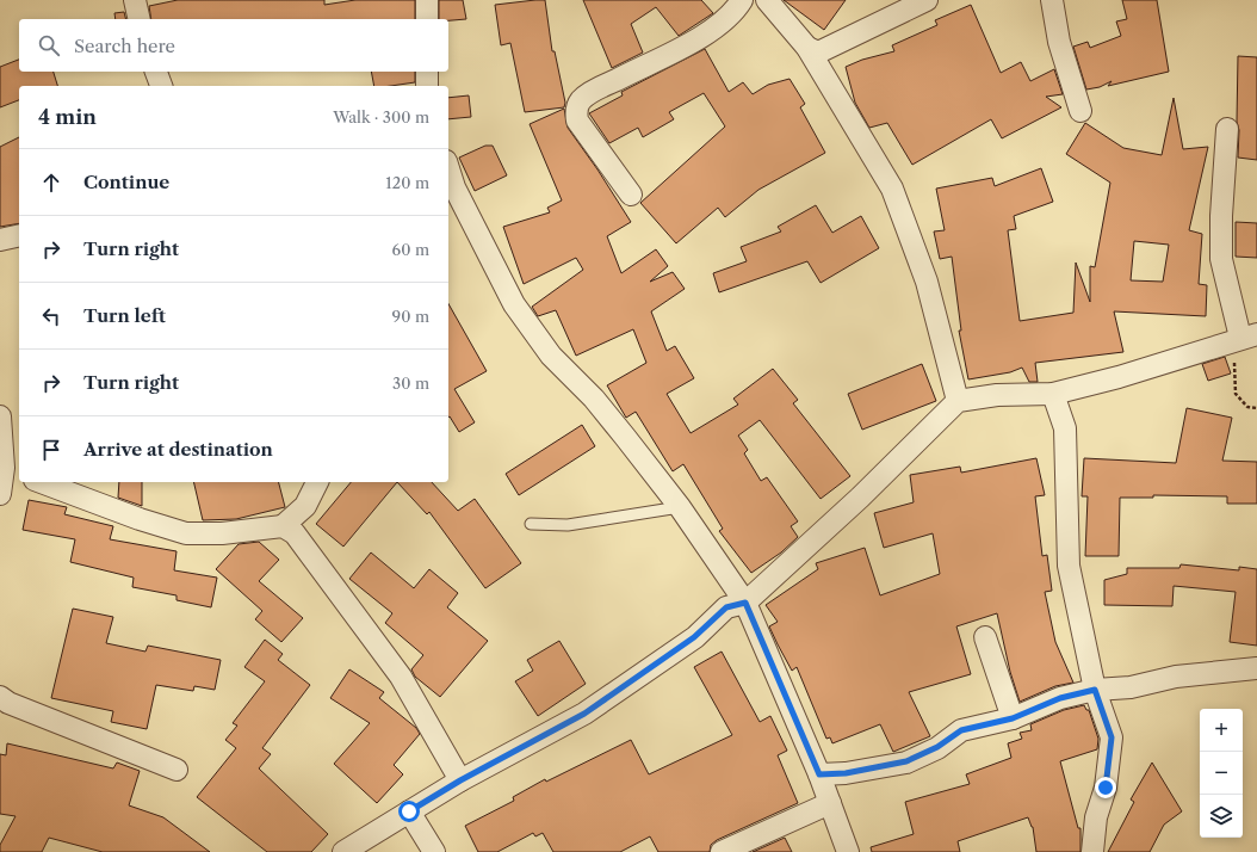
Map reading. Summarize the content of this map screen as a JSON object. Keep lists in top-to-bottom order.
{
  "page": {
    "search": "Search here",
    "heading": ["4 min", "Walk · 300 m"],
    "list": [
      ["Continue", "120 m"],
      ["Turn right", "60 m"],
      ["Turn left", "90 m"],
      ["Turn right", "30 m"],
      "Arrive at destination"
    ],
    "map_buttons": ["+", "−"]
  }
}
